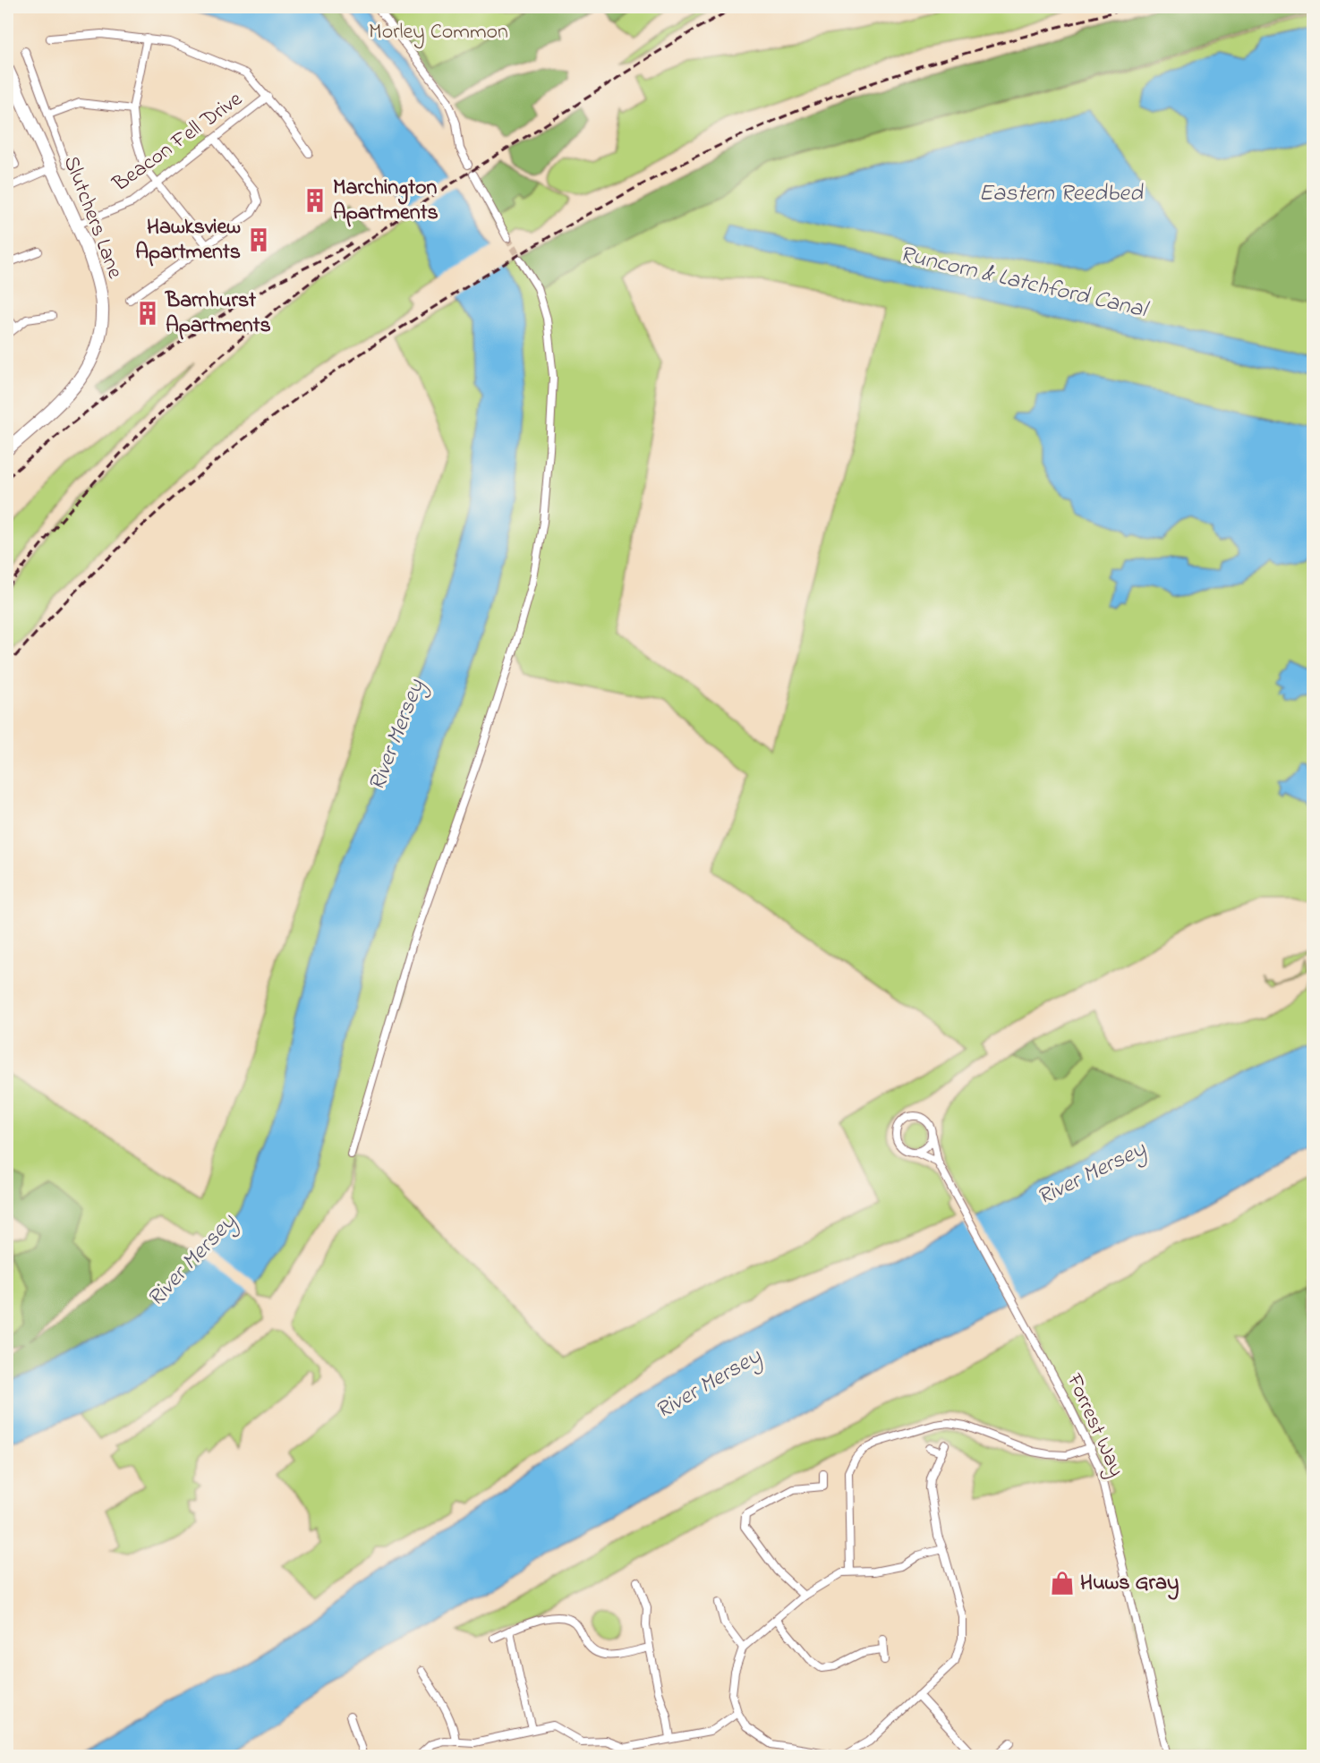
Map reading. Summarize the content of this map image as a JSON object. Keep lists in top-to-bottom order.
{
  "streets": {
    "highway": ["Slutchers Lane"],
    "street": ["Beacon Fell Drive", "Forrest Way"]
  },
  "crossings": [
    ["Beacon Fell Drive", "Slutchers Lane"]
  ],
  "water": ["Eastern Reedbed", "Runcorn & Latchford Canal", "River Mersey"],
  "parks": ["Morley Common"],
  "places": {
    "building": ["Marchington Apartments", "Hawksview Apartments", "Barnhurst Apartments"],
    "shop": ["Huws Gray"]
  }
}
